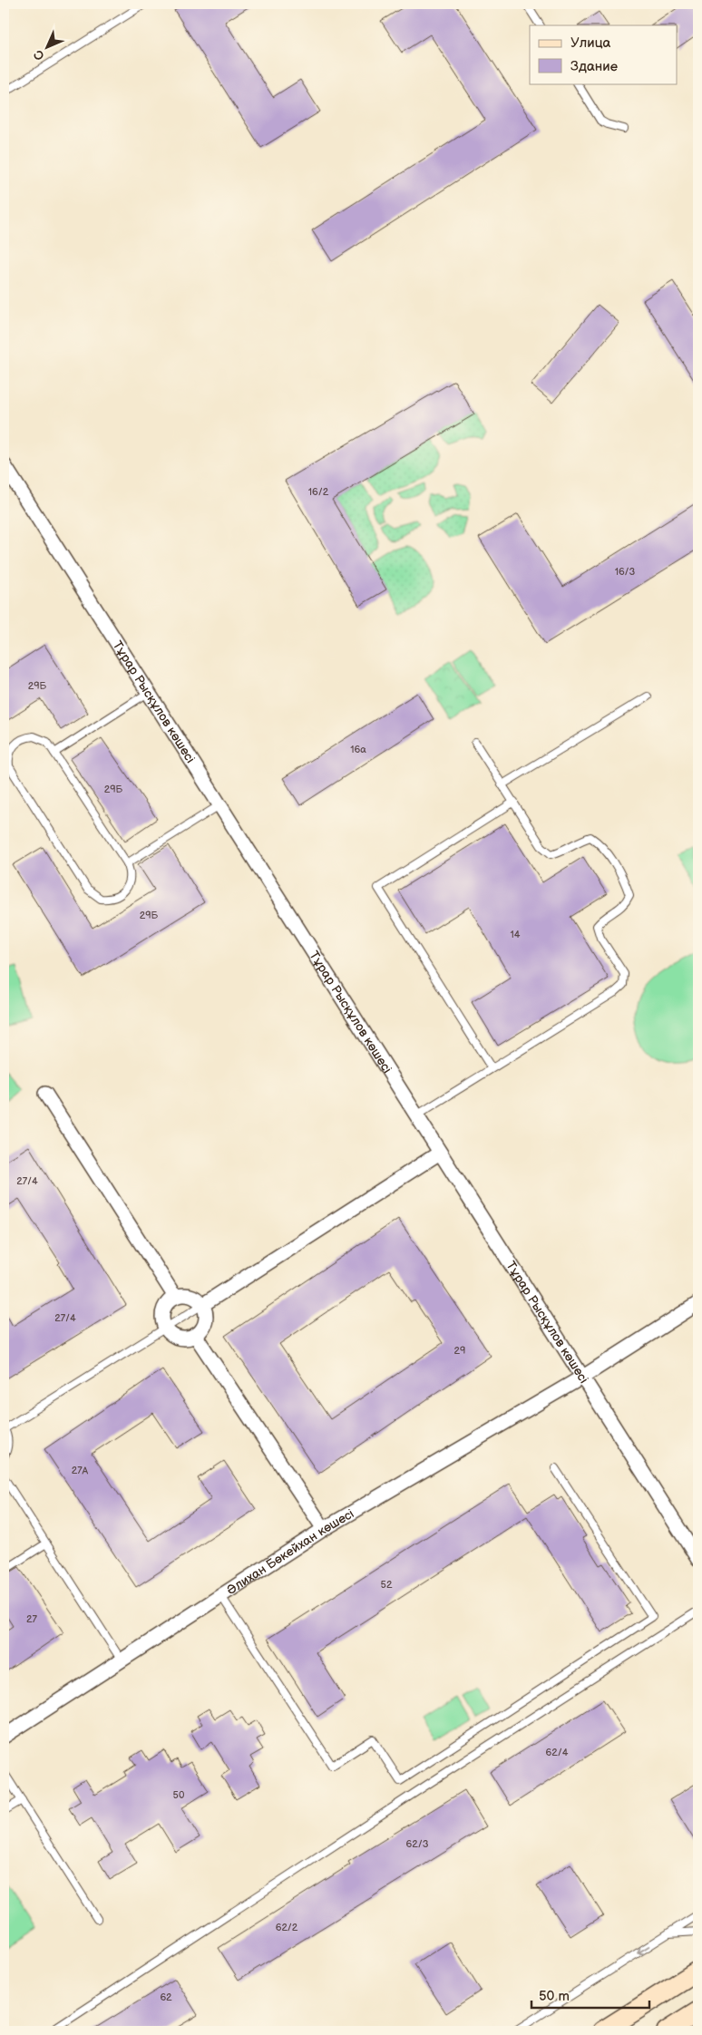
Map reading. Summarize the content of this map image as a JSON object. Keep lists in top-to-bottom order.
{
  "streets": {
    "street": ["Тұрар Рысқұлов көшесі", "Әлихан Бөкейхан көшесі"]
  },
  "crossings": [
    ["Тұрар Рысқұлов көшесі", "Әлихан Бөкейхан көшесі"]
  ],
  "house_numbers": [
    "16/2",
    "16/3",
    "29Б",
    "16а",
    "29Б",
    "29Б",
    "14",
    "27/4",
    "27/4",
    "29",
    "27А",
    "52",
    "27",
    "62/4",
    "50",
    "62/3",
    "62/2",
    "62"
  ],
  "legend": ["Улица", "Здание"],
  "scale_bar": "50 m",
  "north": "bottom left"
}
